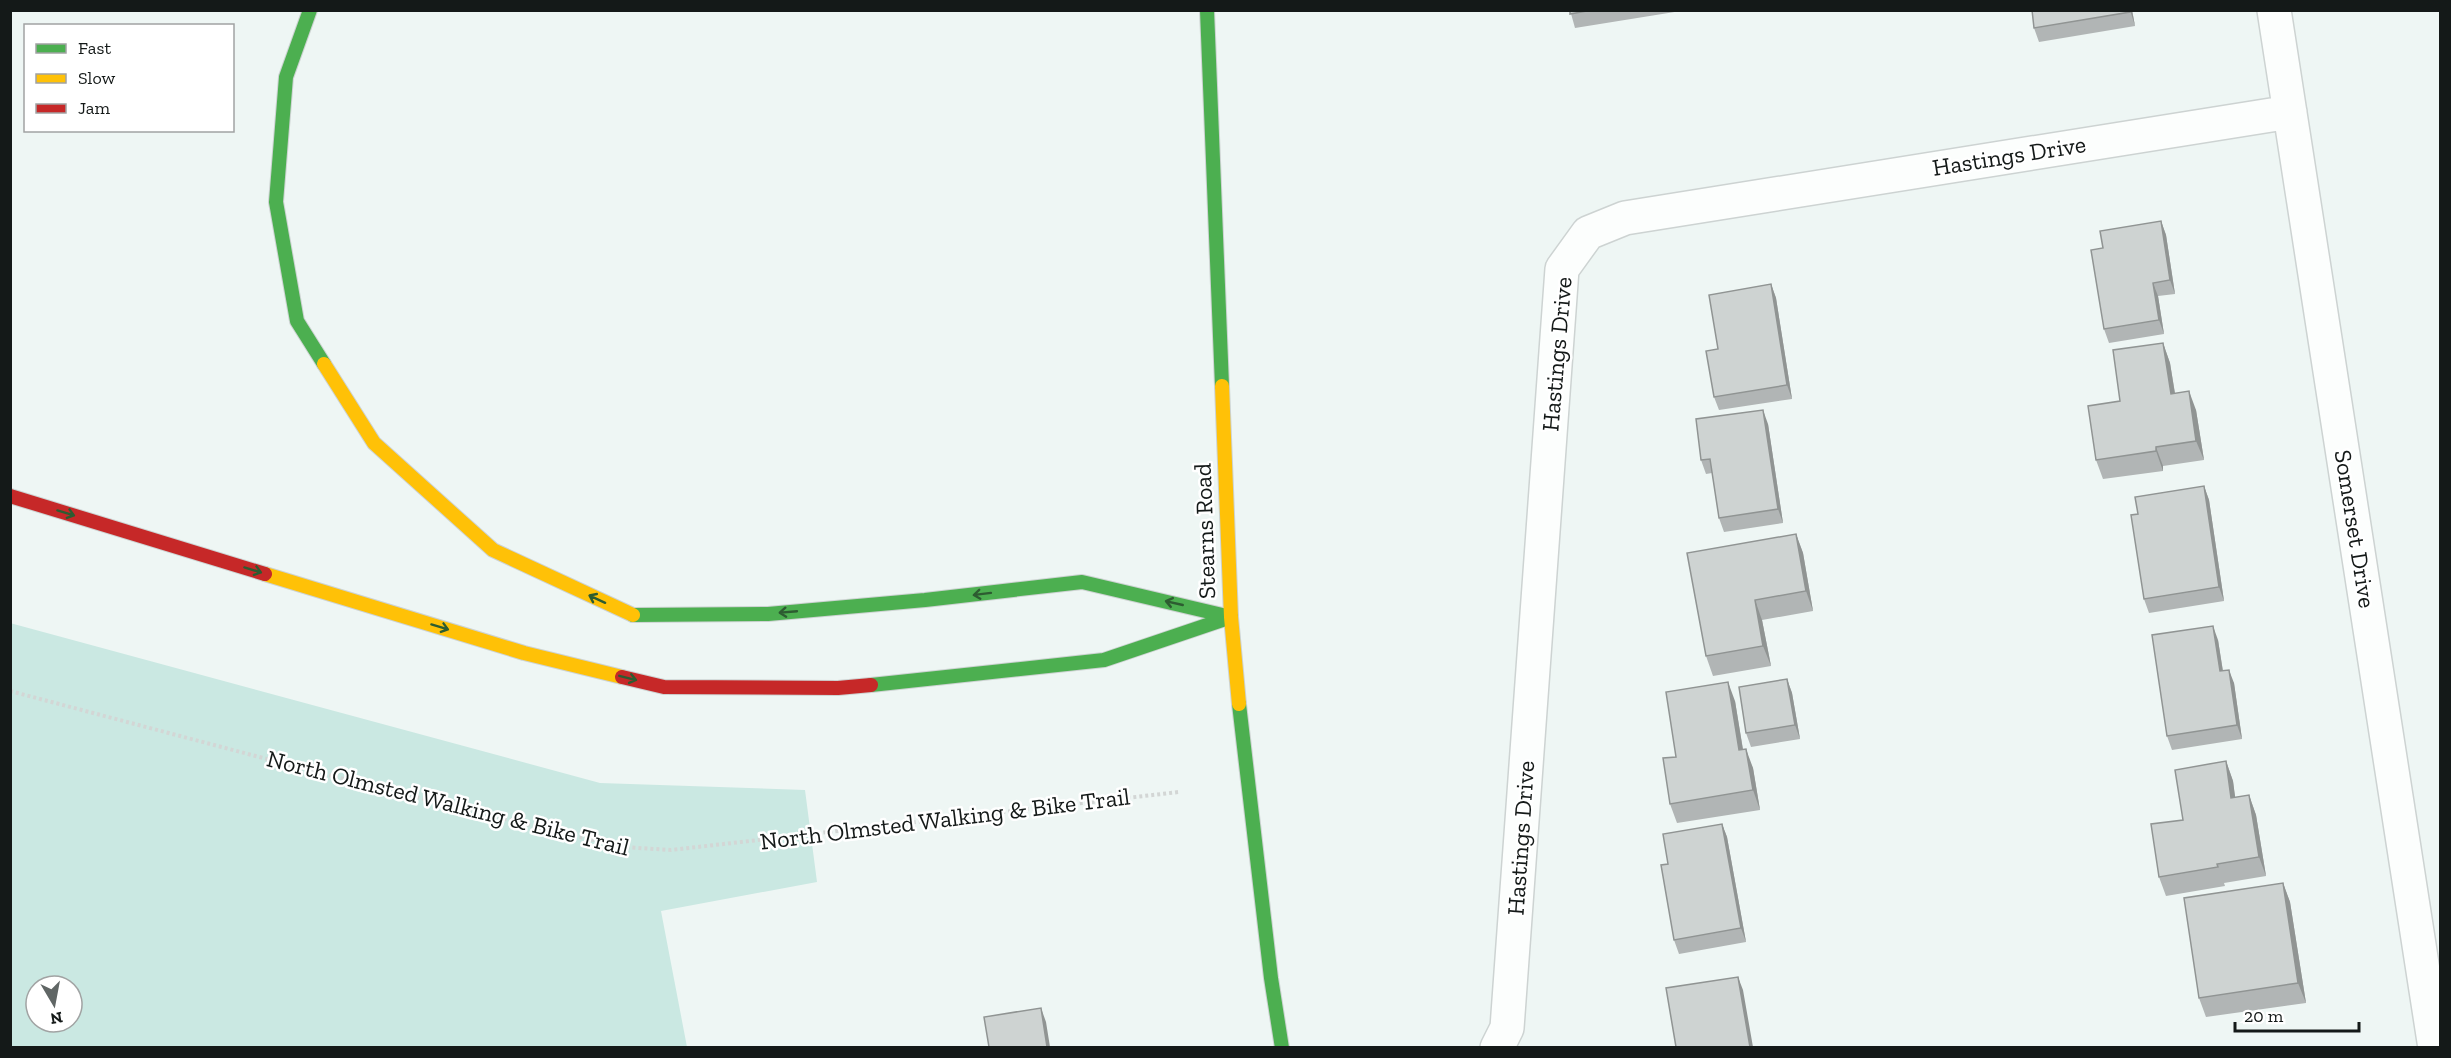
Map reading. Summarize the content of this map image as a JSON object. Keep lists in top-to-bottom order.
{
  "streets": {
    "main road": ["Stearns Road"],
    "street": ["Hastings Drive", "Somerset Drive"],
    "path": ["North Olmsted Walking & Bike Trail"]
  },
  "crossings": [
    ["Hastings Drive", "Somerset Drive"]
  ],
  "legend": ["Fast", "Slow", "Jam"],
  "scale_bar": "20 m",
  "north": "bottom"
}
